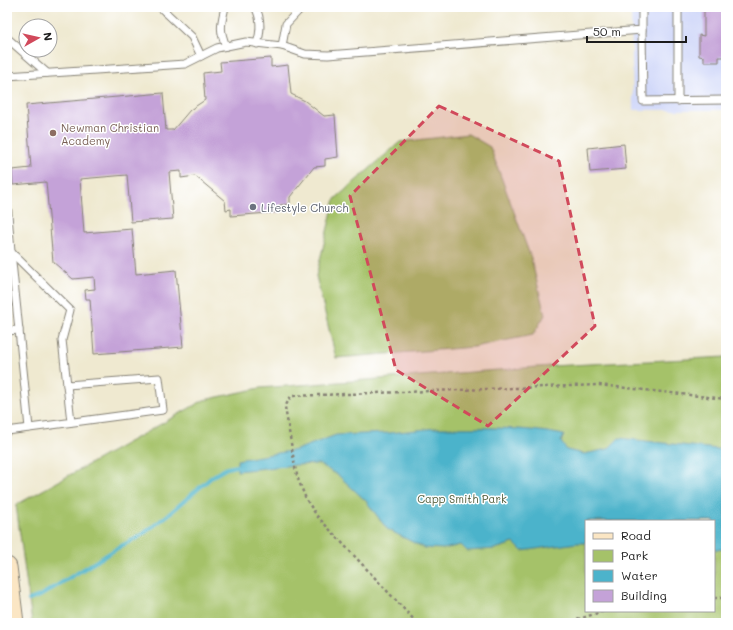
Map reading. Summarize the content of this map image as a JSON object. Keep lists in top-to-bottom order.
{
  "parks": ["Capp Smith Park"],
  "places": ["Newman Christian Academy", "Lifestyle Church"],
  "legend": [
    "Road",
    "Park",
    "Water",
    "Building"
  ],
  "scale_bar": "50 m",
  "north": "right"
}
